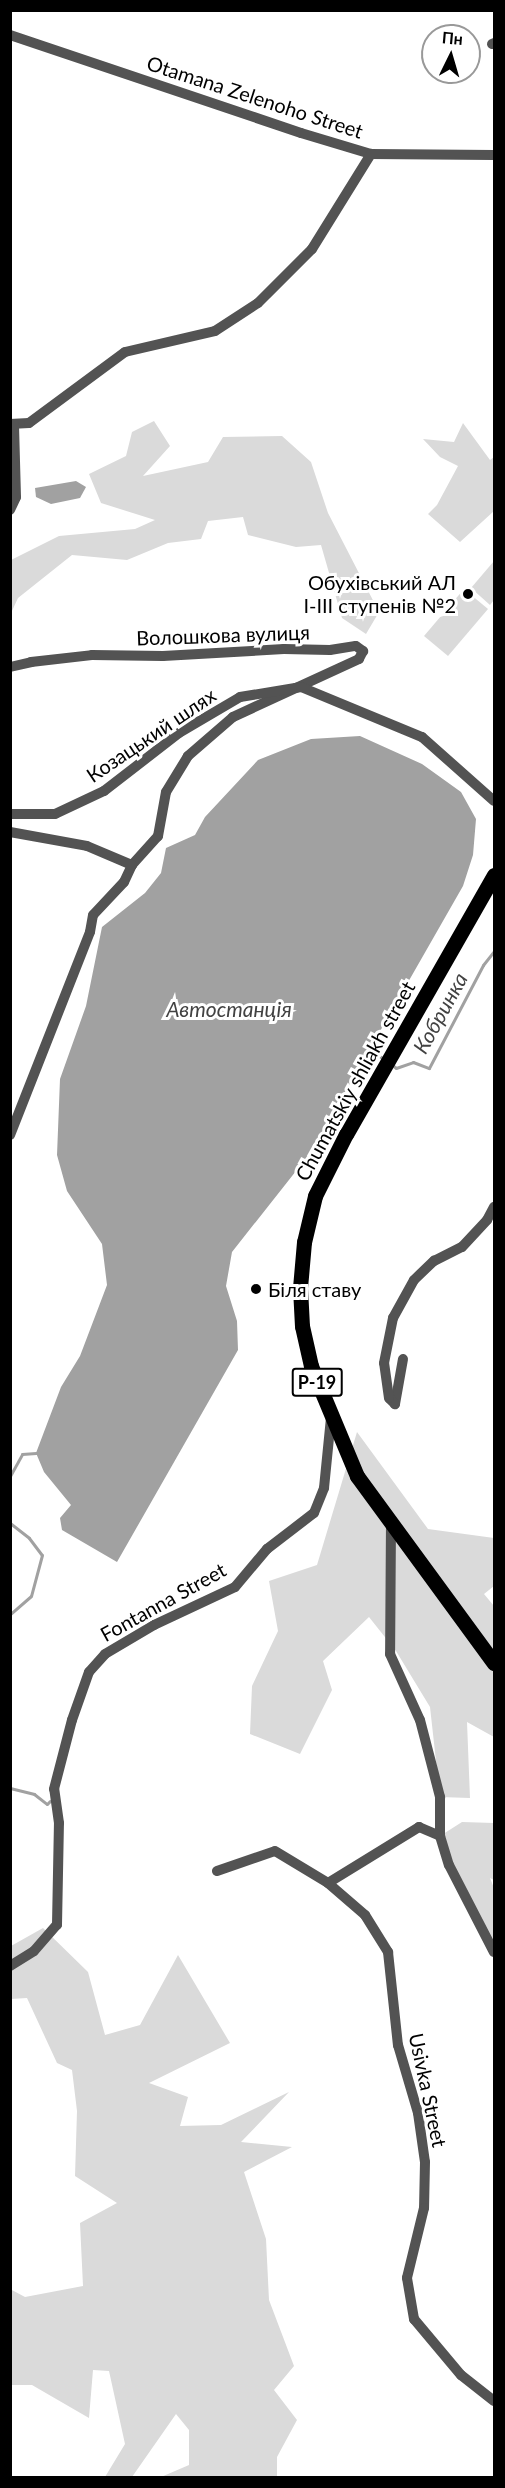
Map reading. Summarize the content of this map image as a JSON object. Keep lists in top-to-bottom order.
{
  "streets": {
    "main road": ["Chumatskiy shliakh street", "Р-19"],
    "street": [
      "Otamana Zelenoho Street",
      "Волошкова вулиця",
      "Козацький шлях",
      "Fontanna Street",
      "Usivka Street"
    ]
  },
  "crossings": [
    ["Волошкова вулиця", "Козацький шлях"],
    ["Chumatskiy shliakh street", "Fontanna Street"]
  ],
  "water": ["Автостанція", "Кобринка"],
  "places": ["Обухівський АЛ І-ІІІ ступенів №2", "Біля ставу"],
  "north": "top"
}
